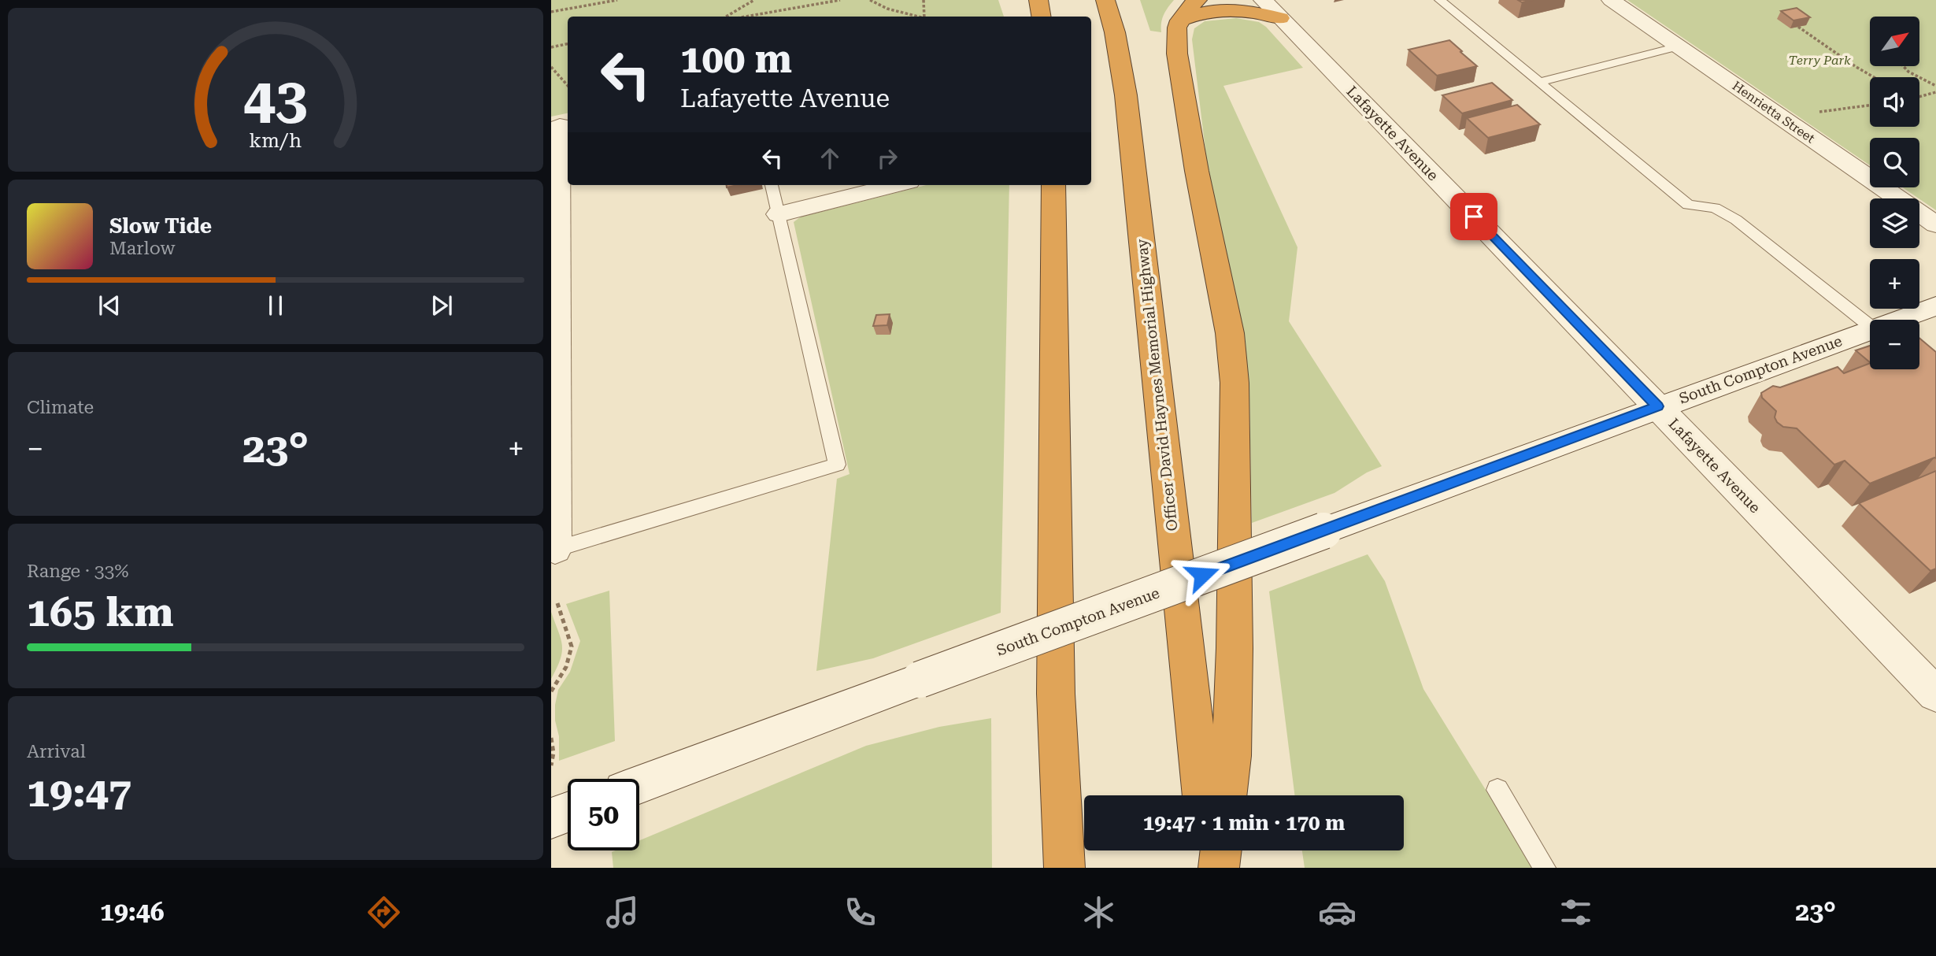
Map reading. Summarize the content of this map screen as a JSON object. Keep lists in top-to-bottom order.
{
  "streets": {
    "highway": ["Officer David Haynes Memorial Highway"],
    "street": ["Henrietta Street", "Lafayette Avenue", "South Compton Avenue"]
  },
  "crossings": [
    ["Lafayette Avenue", "South Compton Avenue"]
  ],
  "parks": ["Terry Park"],
  "north": "top right",
  "page": {
    "map_buttons": ["+", "−"],
    "turn": ["100 m", "Lafayette Avenue"],
    "song": ["Slow Tide", "Marlow"],
    "tile": [
      "Climate",
      ["Range · 33%", "165 km"],
      ["Arrival", "19:47"]
    ],
    "heat": ["−", "23°", "+"],
    "limit": "50",
    "trip": "19:47 · 1 min · 170 m",
    "tabs": ["19:46", "23°"],
    "gauge": ["43", "km/h"]
  }
}
